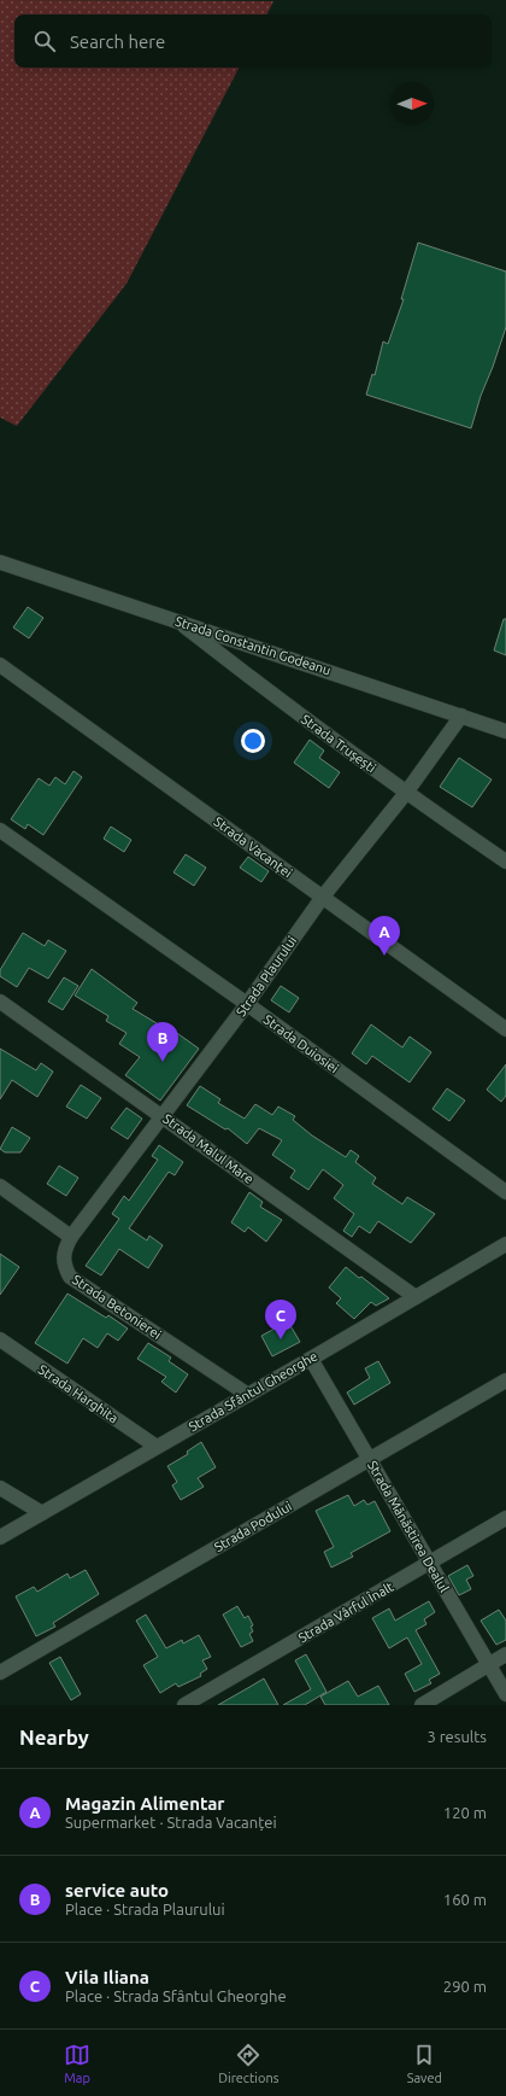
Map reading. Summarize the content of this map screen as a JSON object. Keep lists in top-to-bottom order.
{
  "streets": {
    "street": [
      "Strada Constantin Godeanu",
      "Strada Trușești",
      "Strada Vacanței",
      "Strada Plaurului",
      "Strada Duiosiei",
      "Strada Malul Mare",
      "Strada Betonierei",
      "Strada Sfântul Gheorghe",
      "Strada Harghita",
      "Strada Podului",
      "Strada Mănăstirea Dealul",
      "Strada Vârful Înalt"
    ]
  },
  "crossings": [
    ["Strada Constantin Godeanu", "Strada Trușești"],
    ["Strada Constantin Godeanu", "Strada Plaurului"],
    ["Strada Trușești", "Strada Plaurului"],
    ["Strada Vacanței", "Strada Plaurului"],
    ["Strada Plaurului", "Strada Duiosiei"],
    ["Strada Plaurului", "Strada Malul Mare"],
    ["Strada Plaurului", "Strada Betonierei"],
    ["Strada Malul Mare", "Strada Sfântul Gheorghe"],
    ["Strada Betonierei", "Strada Sfântul Gheorghe"],
    ["Strada Sfântul Gheorghe", "Strada Harghita"],
    ["Strada Sfântul Gheorghe", "Strada Mănăstirea Dealul"],
    ["Strada Podului", "Strada Mănăstirea Dealul"],
    ["Strada Mănăstirea Dealul", "Strada Vârful Înalt"]
  ],
  "north": "right",
  "page": {
    "search": "Search here",
    "pins": ["A", "B", "C"],
    "heading": ["Nearby", "3 results"],
    "list": [
      {
        "mark": "A",
        "name": "Magazin Alimentar",
        "note": "Supermarket · Strada Vacanței",
        "value": "120 m"
      },
      {
        "mark": "B",
        "name": "service auto",
        "note": "Place · Strada Plaurului",
        "value": "160 m"
      },
      {
        "mark": "C",
        "name": "Vila Iliana",
        "note": "Place · Strada Sfântul Gheorghe",
        "value": "290 m"
      }
    ],
    "nav": ["Map", "Directions", "Saved"]
  }
}
